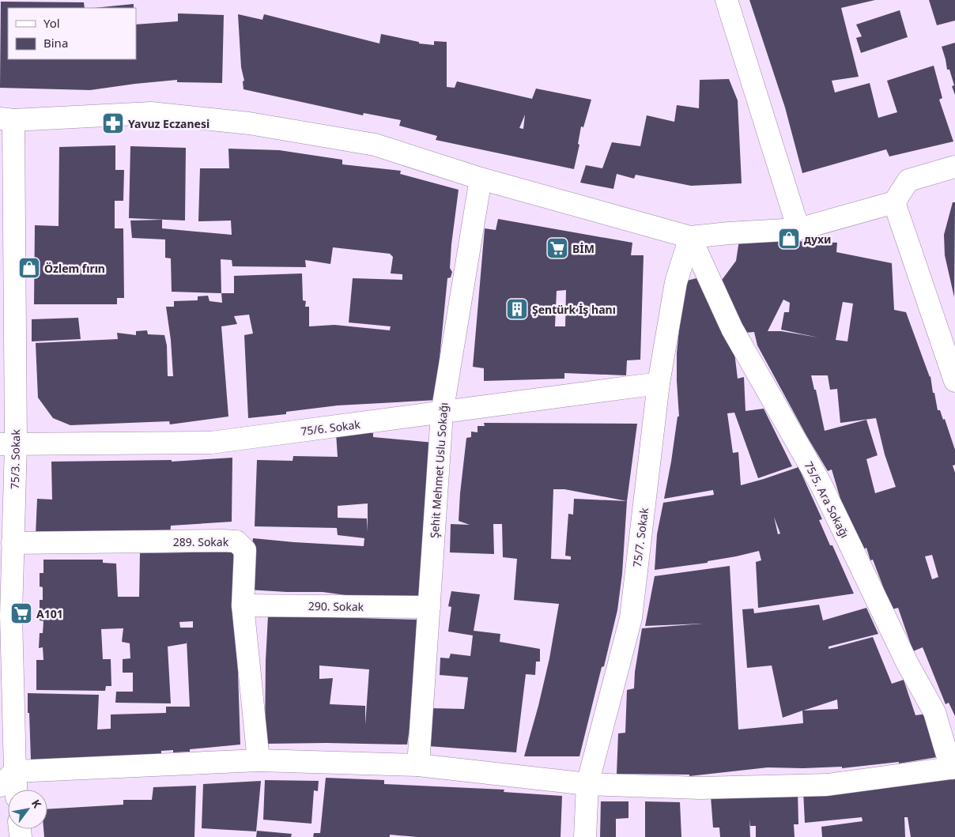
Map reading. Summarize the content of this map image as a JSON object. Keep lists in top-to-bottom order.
{
  "streets": {
    "street": [
      "75/6. Sokak",
      "75/3. Sokak",
      "Şehit Mehmet Uslu Sokağı",
      "75/5. Ara Sokağı",
      "75/7. Sokak",
      "289. Sokak",
      "290. Sokak"
    ]
  },
  "crossings": [
    ["75/6. Sokak", "75/3. Sokak"],
    ["75/6. Sokak", "Şehit Mehmet Uslu Sokağı"],
    ["75/6. Sokak", "75/7. Sokak"],
    ["75/3. Sokak", "289. Sokak"],
    ["Şehit Mehmet Uslu Sokağı", "290. Sokak"],
    ["75/5. Ara Sokağı", "75/7. Sokak"],
    ["289. Sokak", "290. Sokak"]
  ],
  "places": {
    "pharmacy": ["Yavuz Eczanesi"],
    "shop": ["духи", "Özlem fırın"],
    "supermarket": ["BİM", "A101"],
    "building": ["Şentürk İş hanı"]
  },
  "legend": ["Yol", "Bina"],
  "north": "top right"
}
